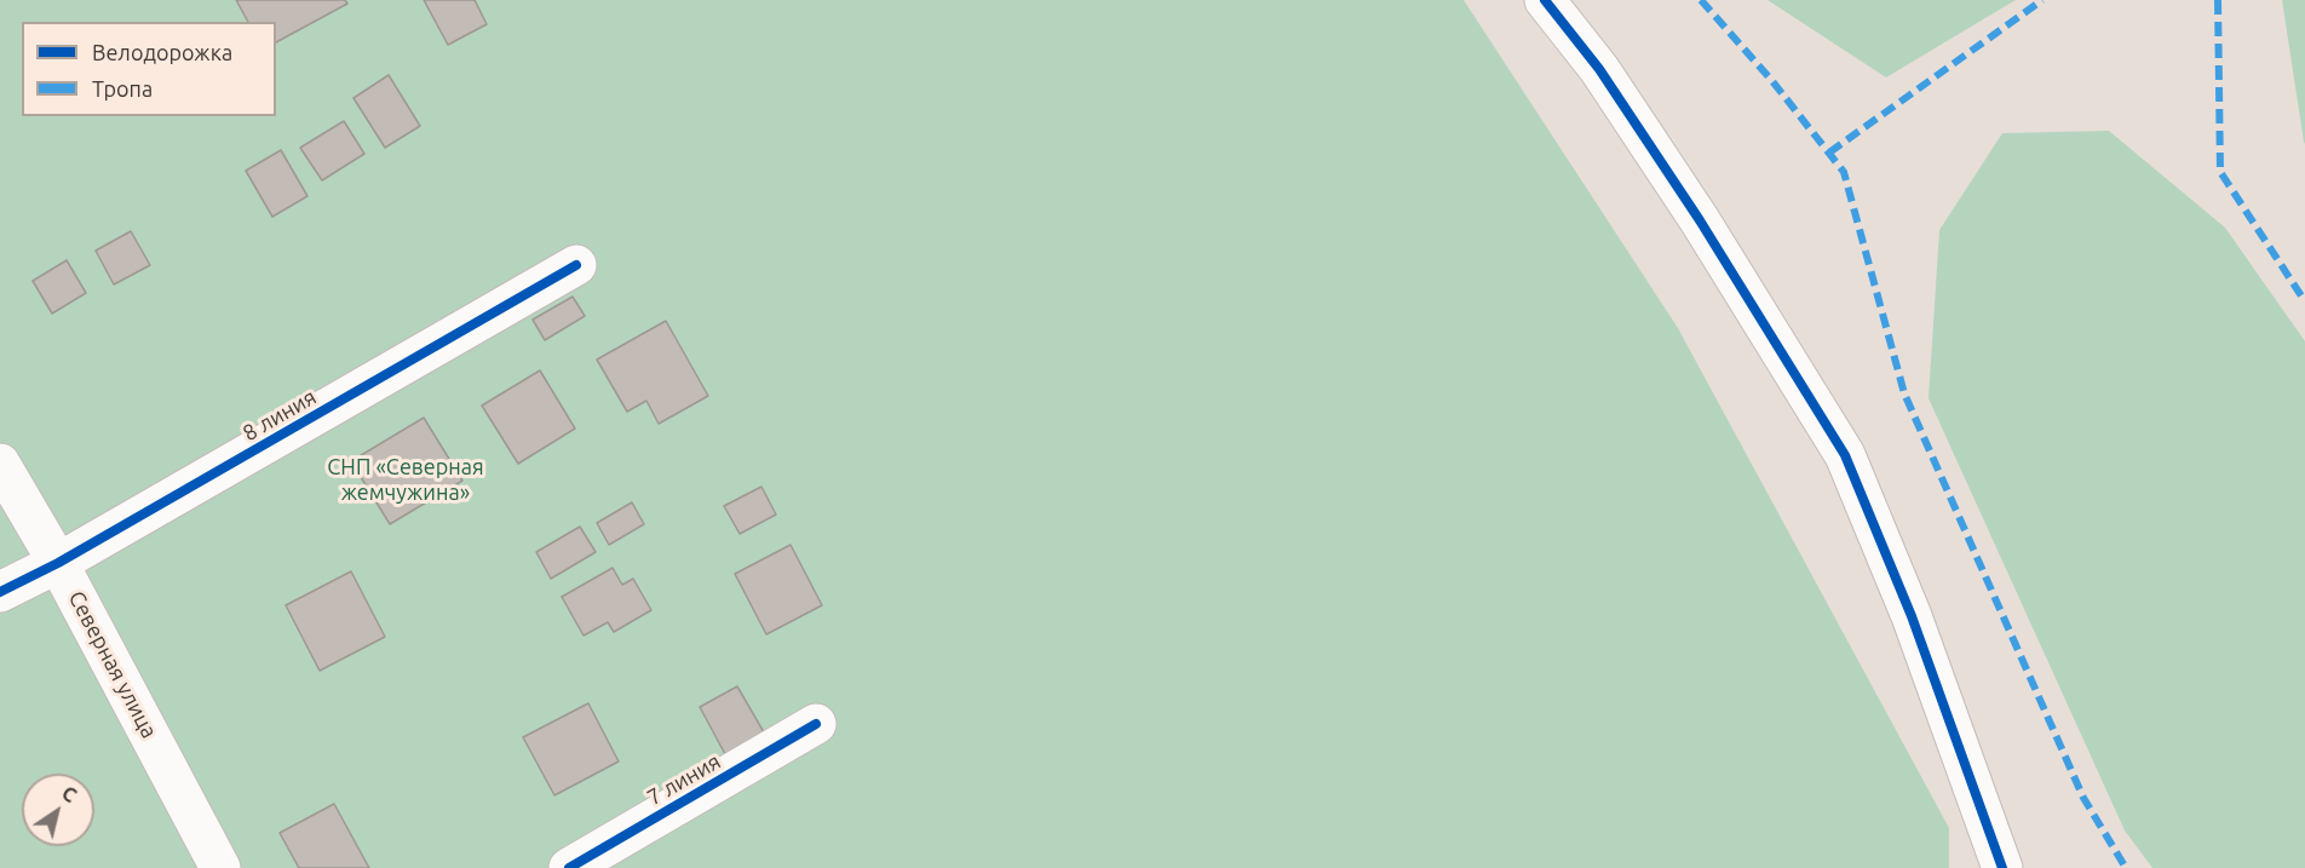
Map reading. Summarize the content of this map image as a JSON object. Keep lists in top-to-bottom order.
{
  "streets": {
    "street": ["8 линия", "Северная улица", "7 линия"]
  },
  "crossings": [
    ["8 линия", "Северная улица"]
  ],
  "parks": ["СНП «Северная жемчужина»"],
  "legend": ["Велодорожка", "Тропа"],
  "north": "top right"
}
